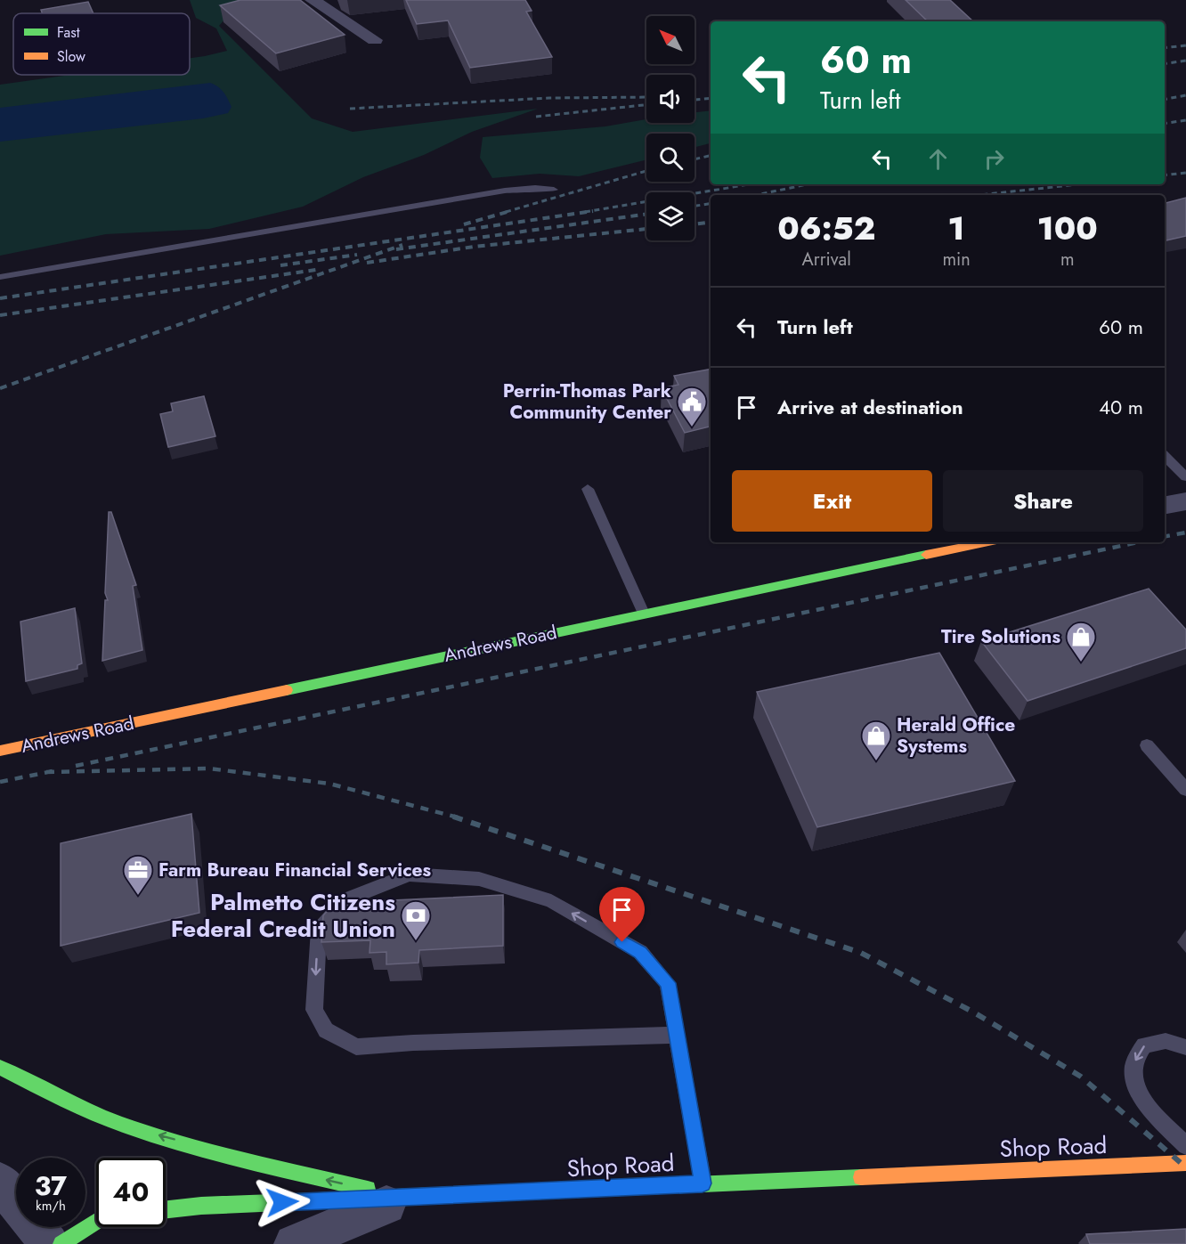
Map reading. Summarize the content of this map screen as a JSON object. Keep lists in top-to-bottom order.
{
  "streets": {
    "street": ["Andrews Road", "Shop Road"]
  },
  "places": {
    "public building": ["Perrin-Thomas Park Community Center"],
    "shop": ["Tire Solutions", "Herald Office Systems"],
    "office": ["Farm Bureau Financial Services"],
    "bank": ["Palmetto Citizens Federal Credit Union"]
  },
  "legend": ["Fast", "Slow"],
  "north": "top left",
  "page": {
    "turn": ["60 m", "Turn left"],
    "eta": [
      "06:52",
      "Arrival",
      "1",
      "min",
      "100",
      "m"
    ],
    "list": [
      {
        "name": "Turn left",
        "value": "60 m"
      },
      {
        "name": "Arrive at destination",
        "value": "40 m"
      }
    ],
    "buttons": ["Exit", "Share"],
    "speed": "37 km/h",
    "limit": "40"
  }
}
